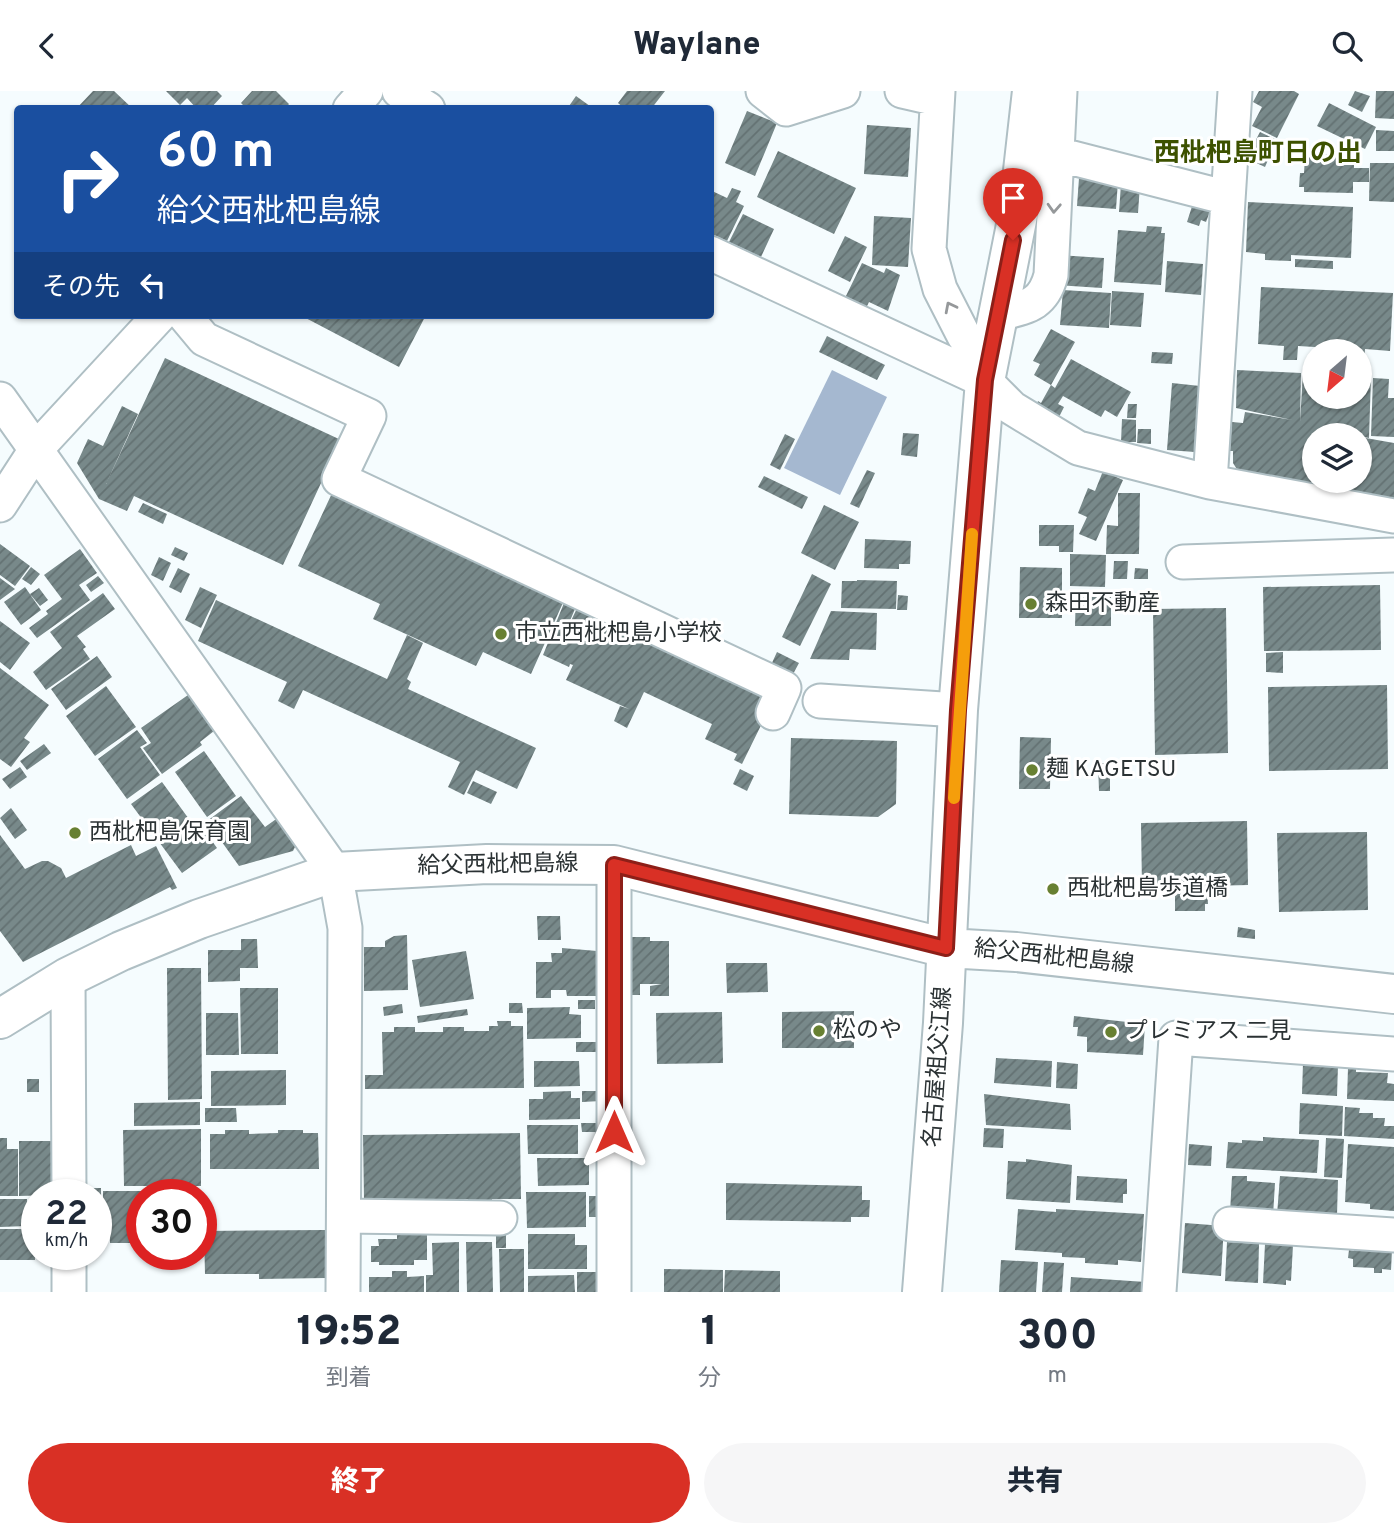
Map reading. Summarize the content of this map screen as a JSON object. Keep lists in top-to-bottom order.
{
  "streets": {
    "main road": ["給父西枇杷島線", "名古屋祖父江線"]
  },
  "crossings": [
    ["給父西枇杷島線", "名古屋祖父江線"]
  ],
  "districts": ["西枇杷島町日の出"],
  "places": [
    "森田不動産",
    "市立西枇杷島小学校",
    "麺 KAGETSU",
    "西枇杷島保育園",
    "西枇杷島歩道橋",
    "松のや",
    "プレミアス 二見"
  ],
  "north": "bottom left",
  "page": {
    "header": "Waylane",
    "turn": ["60 m", "給父西枇杷島線"],
    "then": "その先",
    "speed": "22 km/h",
    "limit": "30",
    "eta": [
      "19:52",
      "到着",
      "1",
      "分",
      "300",
      "m"
    ],
    "buttons": ["終了", "共有"]
  }
}
